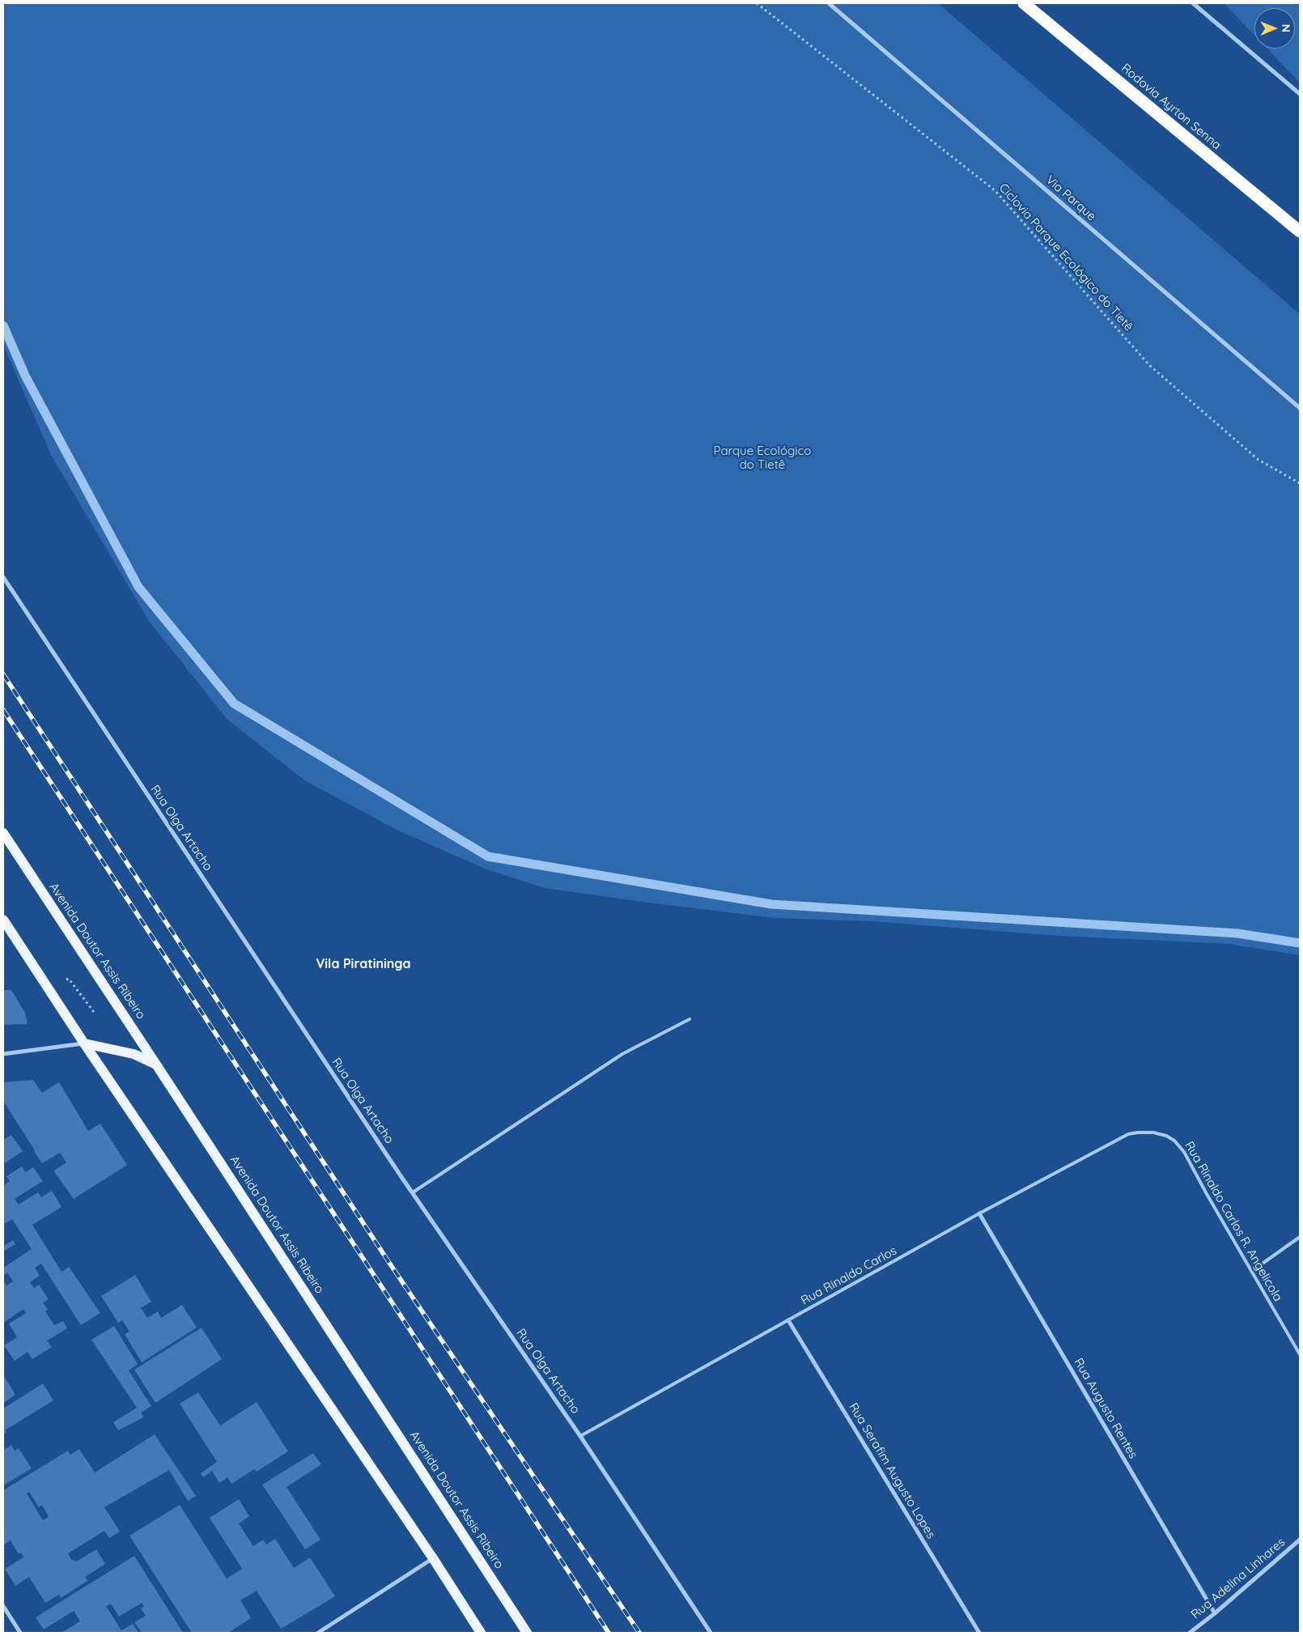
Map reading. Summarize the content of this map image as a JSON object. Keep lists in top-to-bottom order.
{
  "streets": {
    "highway": ["Rodovia Ayrton Senna"],
    "main road": ["Avenida Doutor Assis Ribeiro"],
    "street": [
      "Via Parque",
      "Rua Olga Artacho",
      "Rua Augusto Rentes",
      "Rua Serafim Augusto Lopes",
      "Rua Adelina Linhares"
    ],
    "lane": ["Rua Rinaldo Carlos R. Angelicola", "Rua Rinaldo Carlos"],
    "path": ["Ciclovia Parque Ecológico do Tietê"]
  },
  "crossings": [
    ["Rua Olga Artacho", "Rua Rinaldo Carlos"],
    ["Rua Rinaldo Carlos R. Angelicola", "Rua Rinaldo Carlos"],
    ["Rua Rinaldo Carlos", "Rua Augusto Rentes"],
    ["Rua Rinaldo Carlos", "Rua Serafim Augusto Lopes"],
    ["Rua Augusto Rentes", "Rua Adelina Linhares"]
  ],
  "districts": ["Vila Piratininga"],
  "parks": ["Parque Ecológico do Tietê"],
  "north": "right"
}
